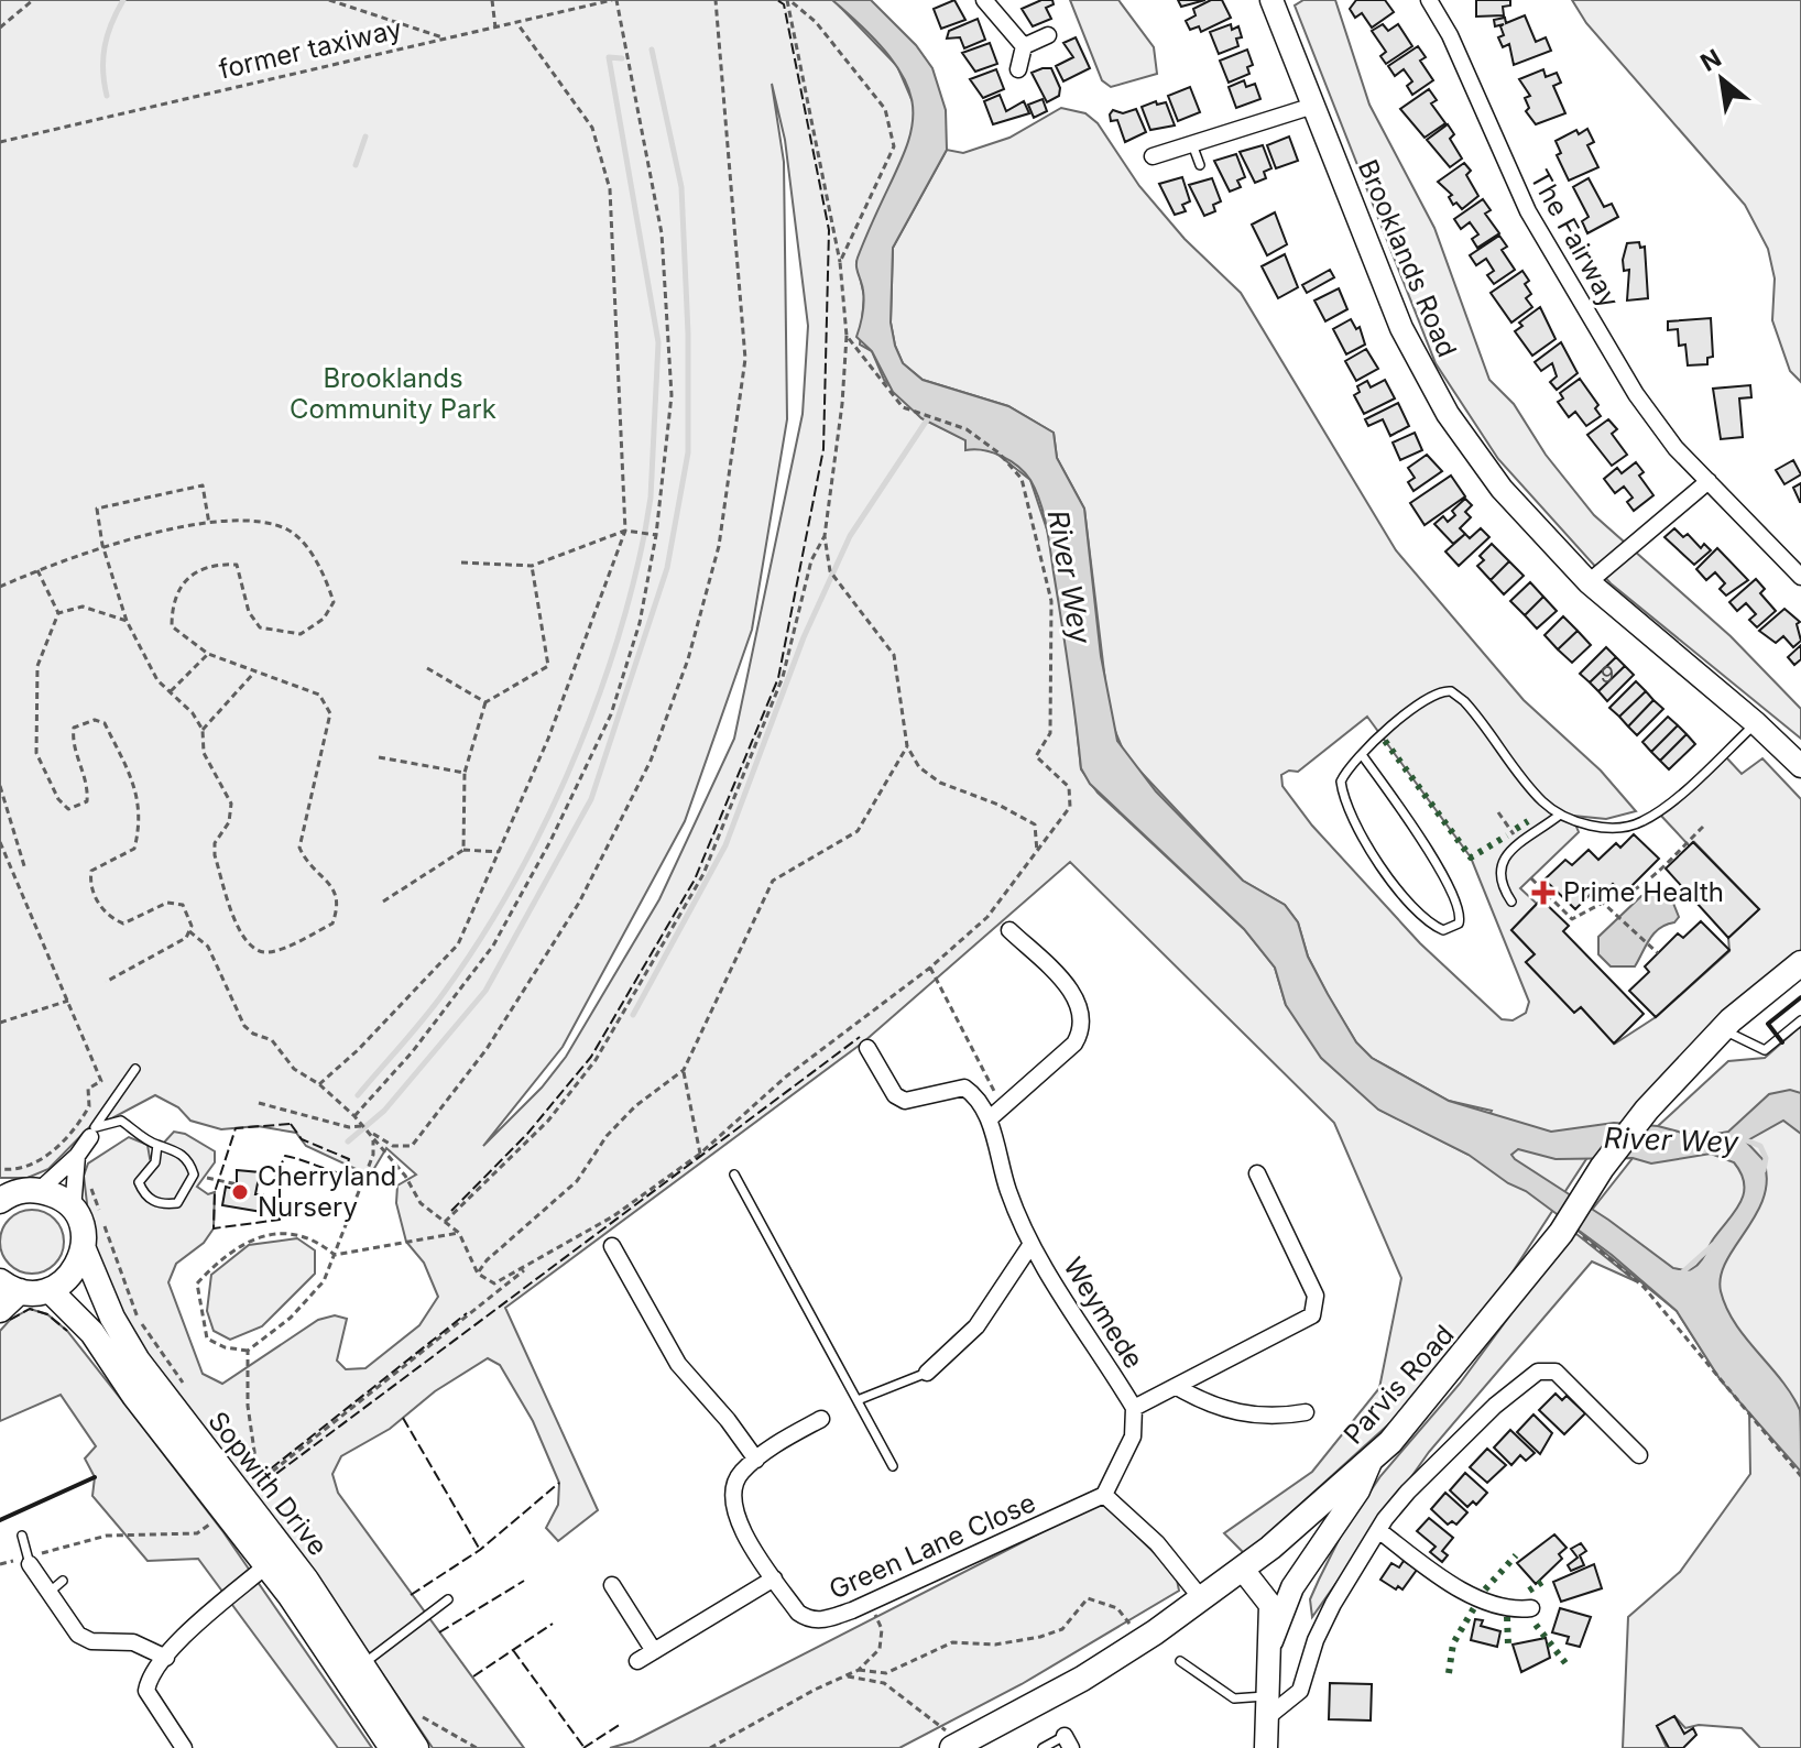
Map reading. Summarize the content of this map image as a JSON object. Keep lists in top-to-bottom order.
{
  "streets": {
    "main road": ["Brooklands Road", "Parvis Road", "Sopwith Drive"],
    "street": ["The Fairway", "Weymede", "Green Lane Close"],
    "path": ["former taxiway"]
  },
  "crossings": [
    ["Weymede", "Green Lane Close"]
  ],
  "water": ["River Wey"],
  "parks": ["Brooklands Community Park"],
  "places": {
    "health": ["Prime Health"],
    "other": ["Cherryland Nursery"]
  },
  "house_numbers": ["9"],
  "north": "top left"
}
